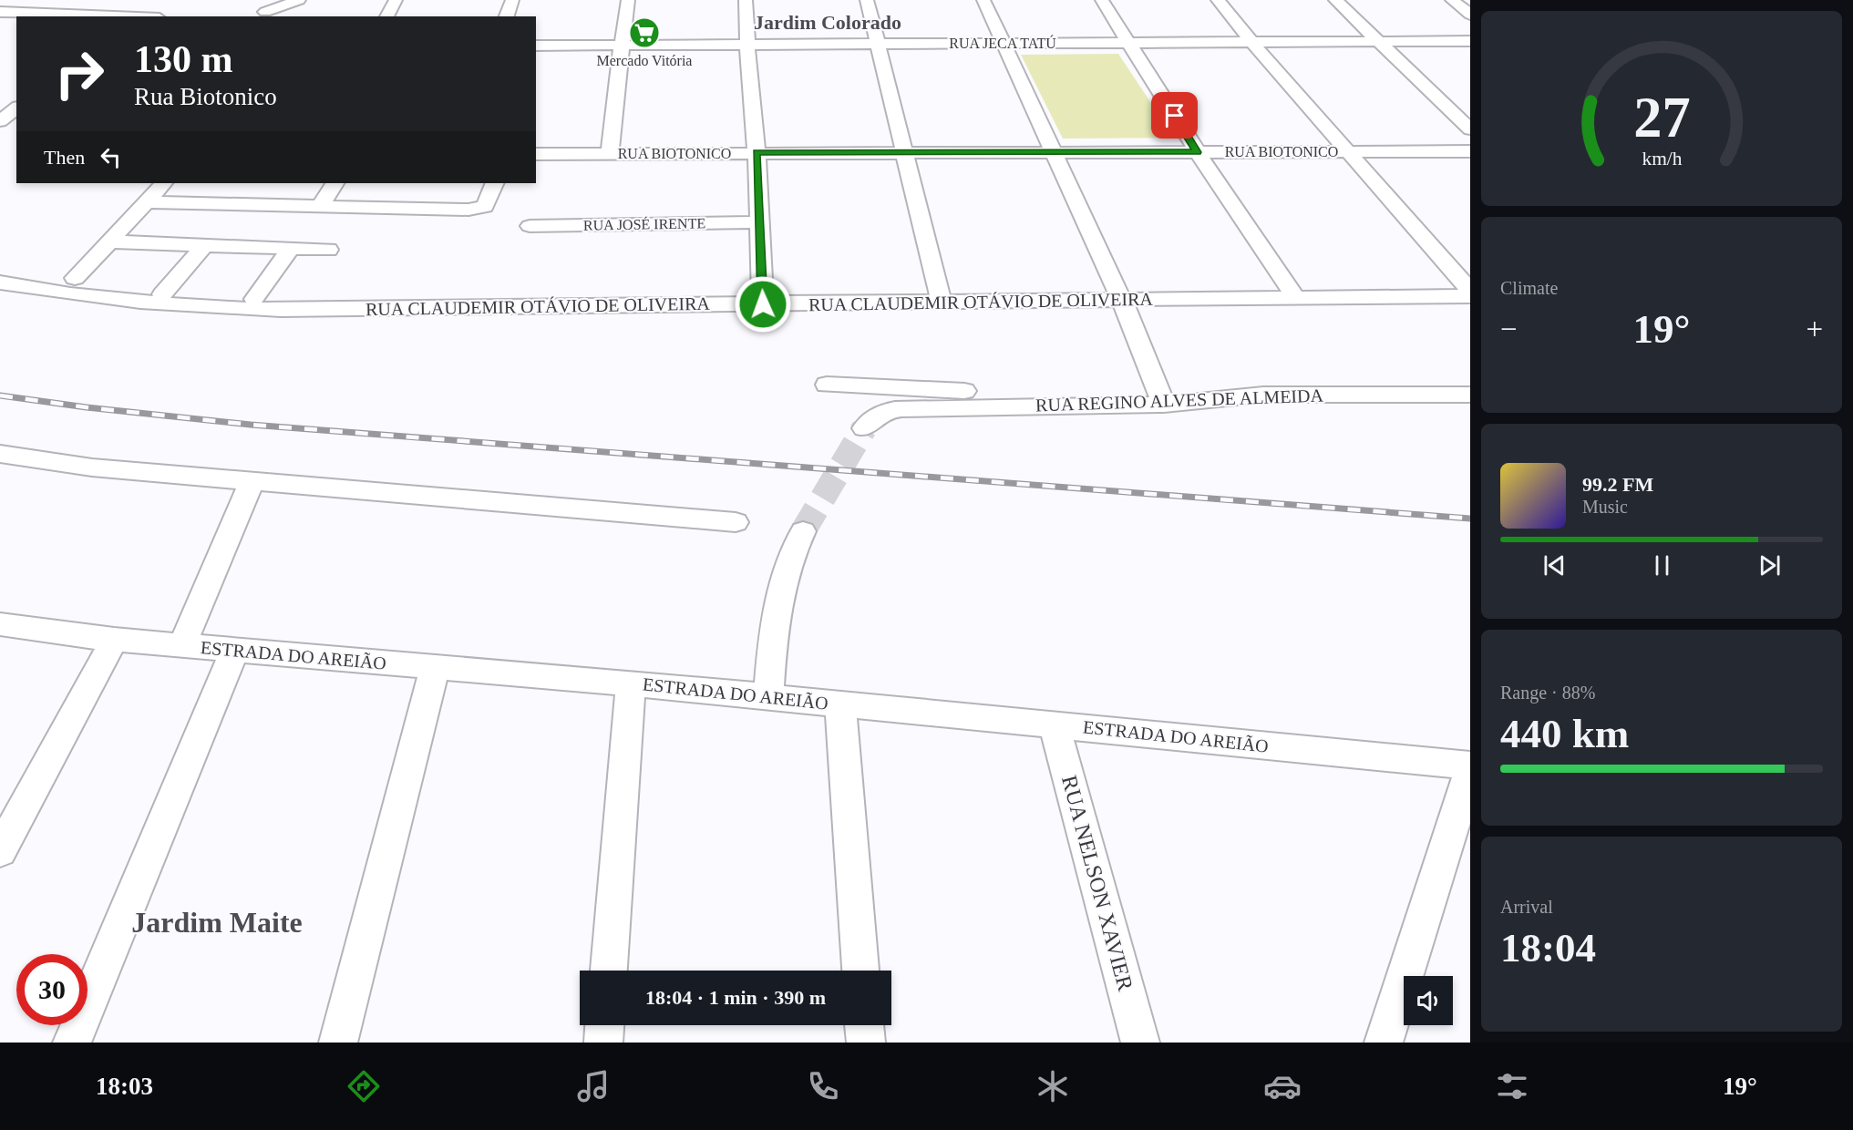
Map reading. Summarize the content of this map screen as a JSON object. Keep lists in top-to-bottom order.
{
  "streets": {
    "street": [
      "RUA JECA TATÚ",
      "RUA BIOTONICO",
      "RUA JOSÉ IRENTE",
      "RUA CLAUDEMIR OTÁVIO DE OLIVEIRA",
      "RUA REGINO ALVES DE ALMEIDA",
      "ESTRADA DO AREIÃO",
      "RUA NELSON XAVIER"
    ]
  },
  "crossings": [
    ["ESTRADA DO AREIÃO", "RUA NELSON XAVIER"]
  ],
  "districts": ["Jardim Colorado", "Jardim Maite"],
  "places": {
    "supermarket": ["Mercado Vitória"]
  },
  "page": {
    "turn": ["130 m", "Rua Biotonico"],
    "then": "Then",
    "tile": [
      "Climate",
      ["Range · 88%", "440 km"],
      ["Arrival", "18:04"]
    ],
    "heat": ["−", "19°", "+"],
    "song": ["99.2 FM", "Music"],
    "limit": "30",
    "trip": "18:04 · 1 min · 390 m",
    "tabs": ["18:03", "19°"],
    "gauge": ["27", "km/h"]
  }
}
